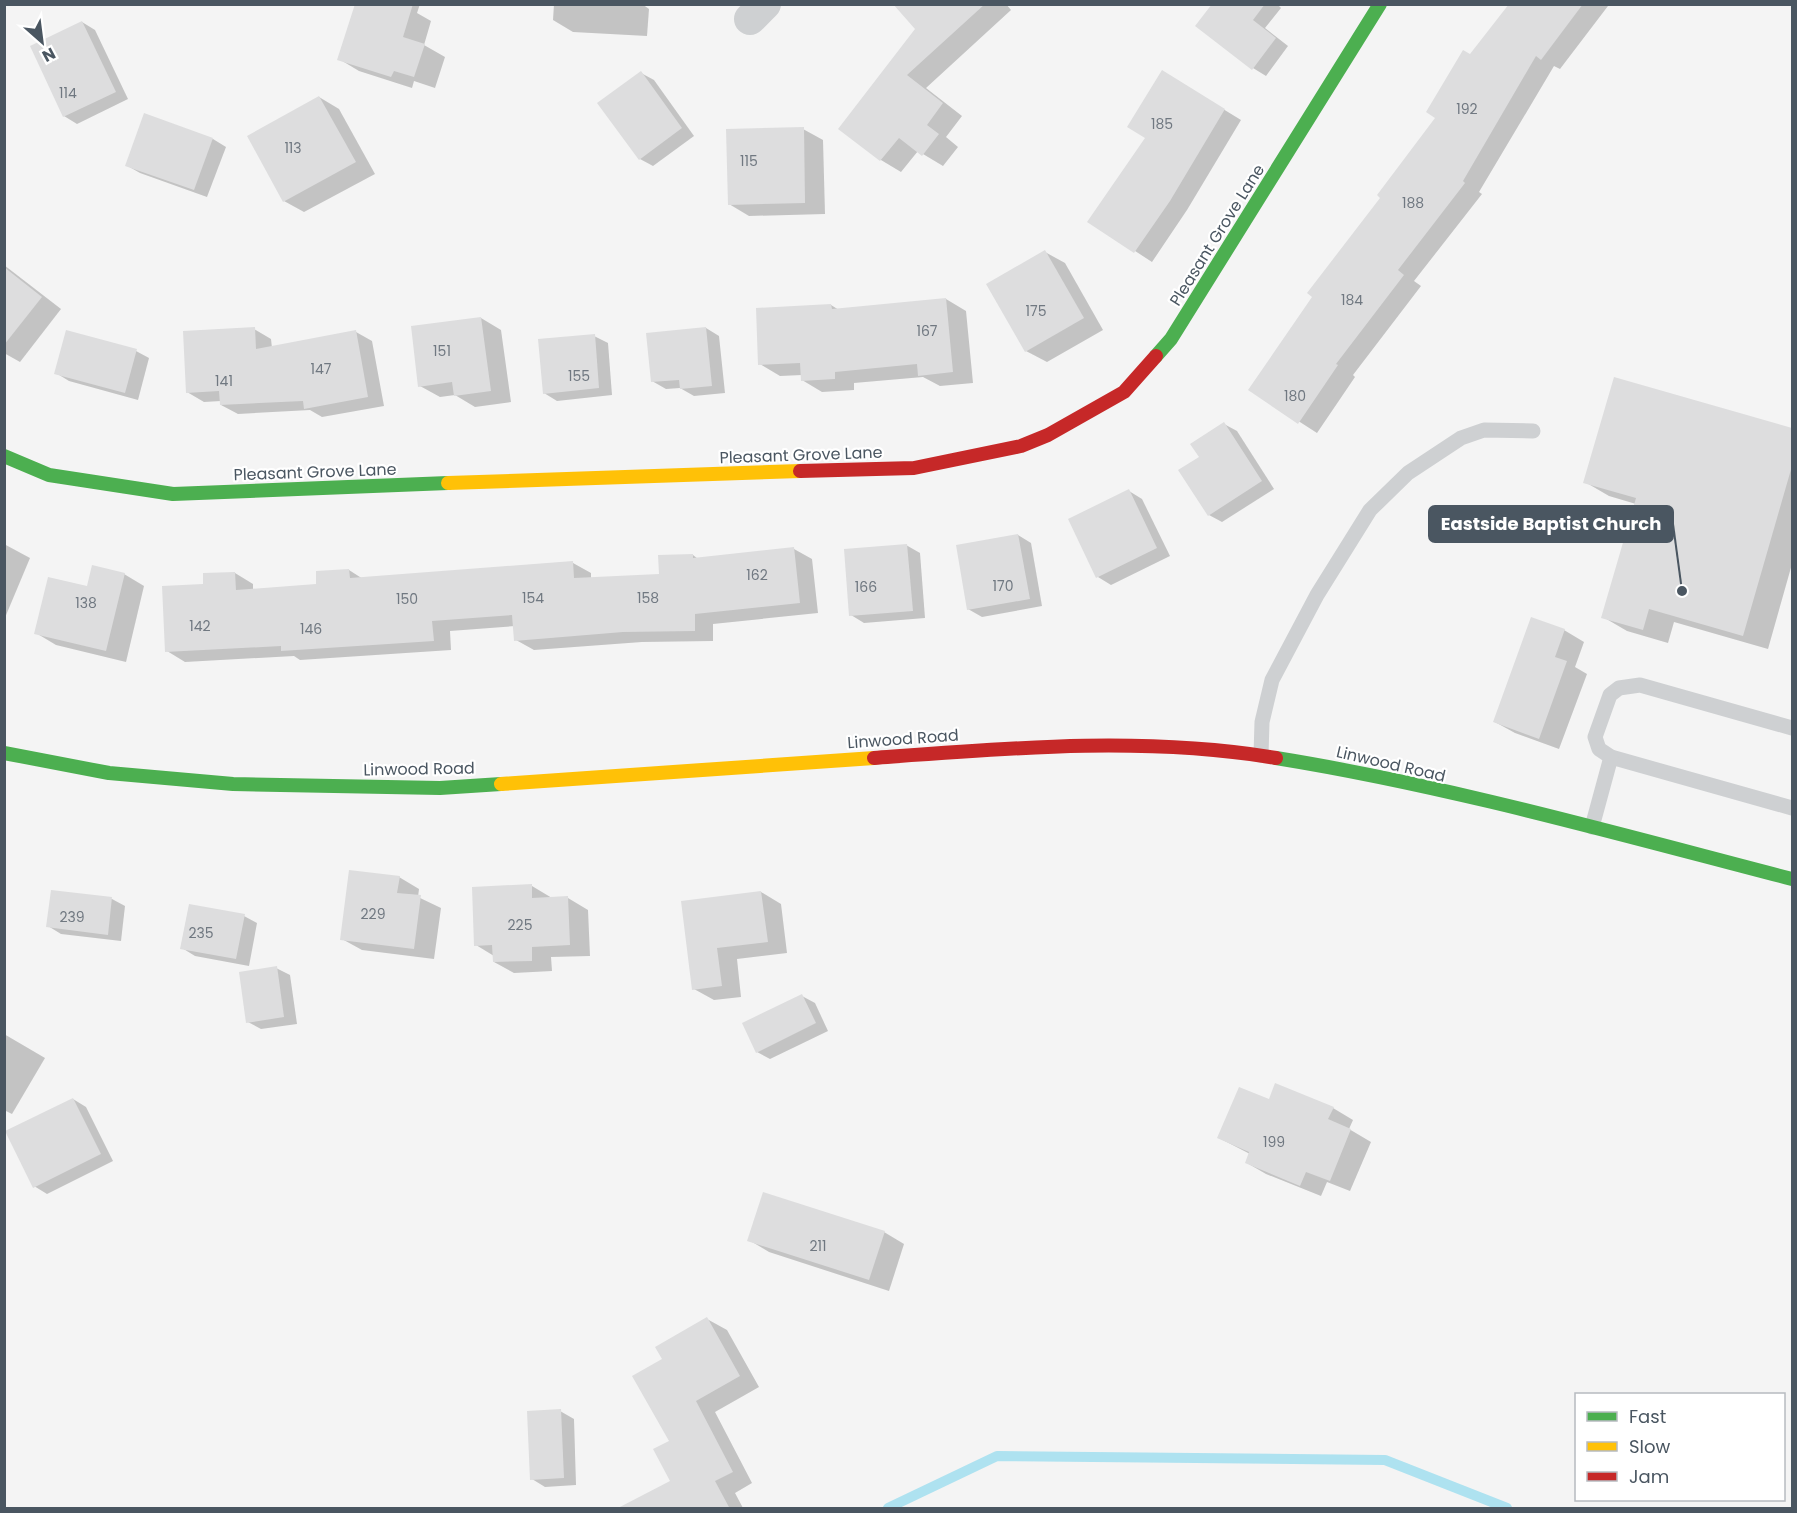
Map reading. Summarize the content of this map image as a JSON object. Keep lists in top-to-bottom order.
{
  "streets": {
    "street": ["Pleasant Grove Lane", "Linwood Road"]
  },
  "places": ["Eastside Baptist Church"],
  "house_numbers": [
    "114",
    "192",
    "185",
    "113",
    "115",
    "188",
    "184",
    "175",
    "167",
    "151",
    "147",
    "155",
    "141",
    "180",
    "162",
    "170",
    "166",
    "154",
    "158",
    "150",
    "138",
    "142",
    "146",
    "229",
    "239",
    "225",
    "235",
    "199",
    "211"
  ],
  "legend": ["Fast", "Slow", "Jam"],
  "north": "bottom right"
}
